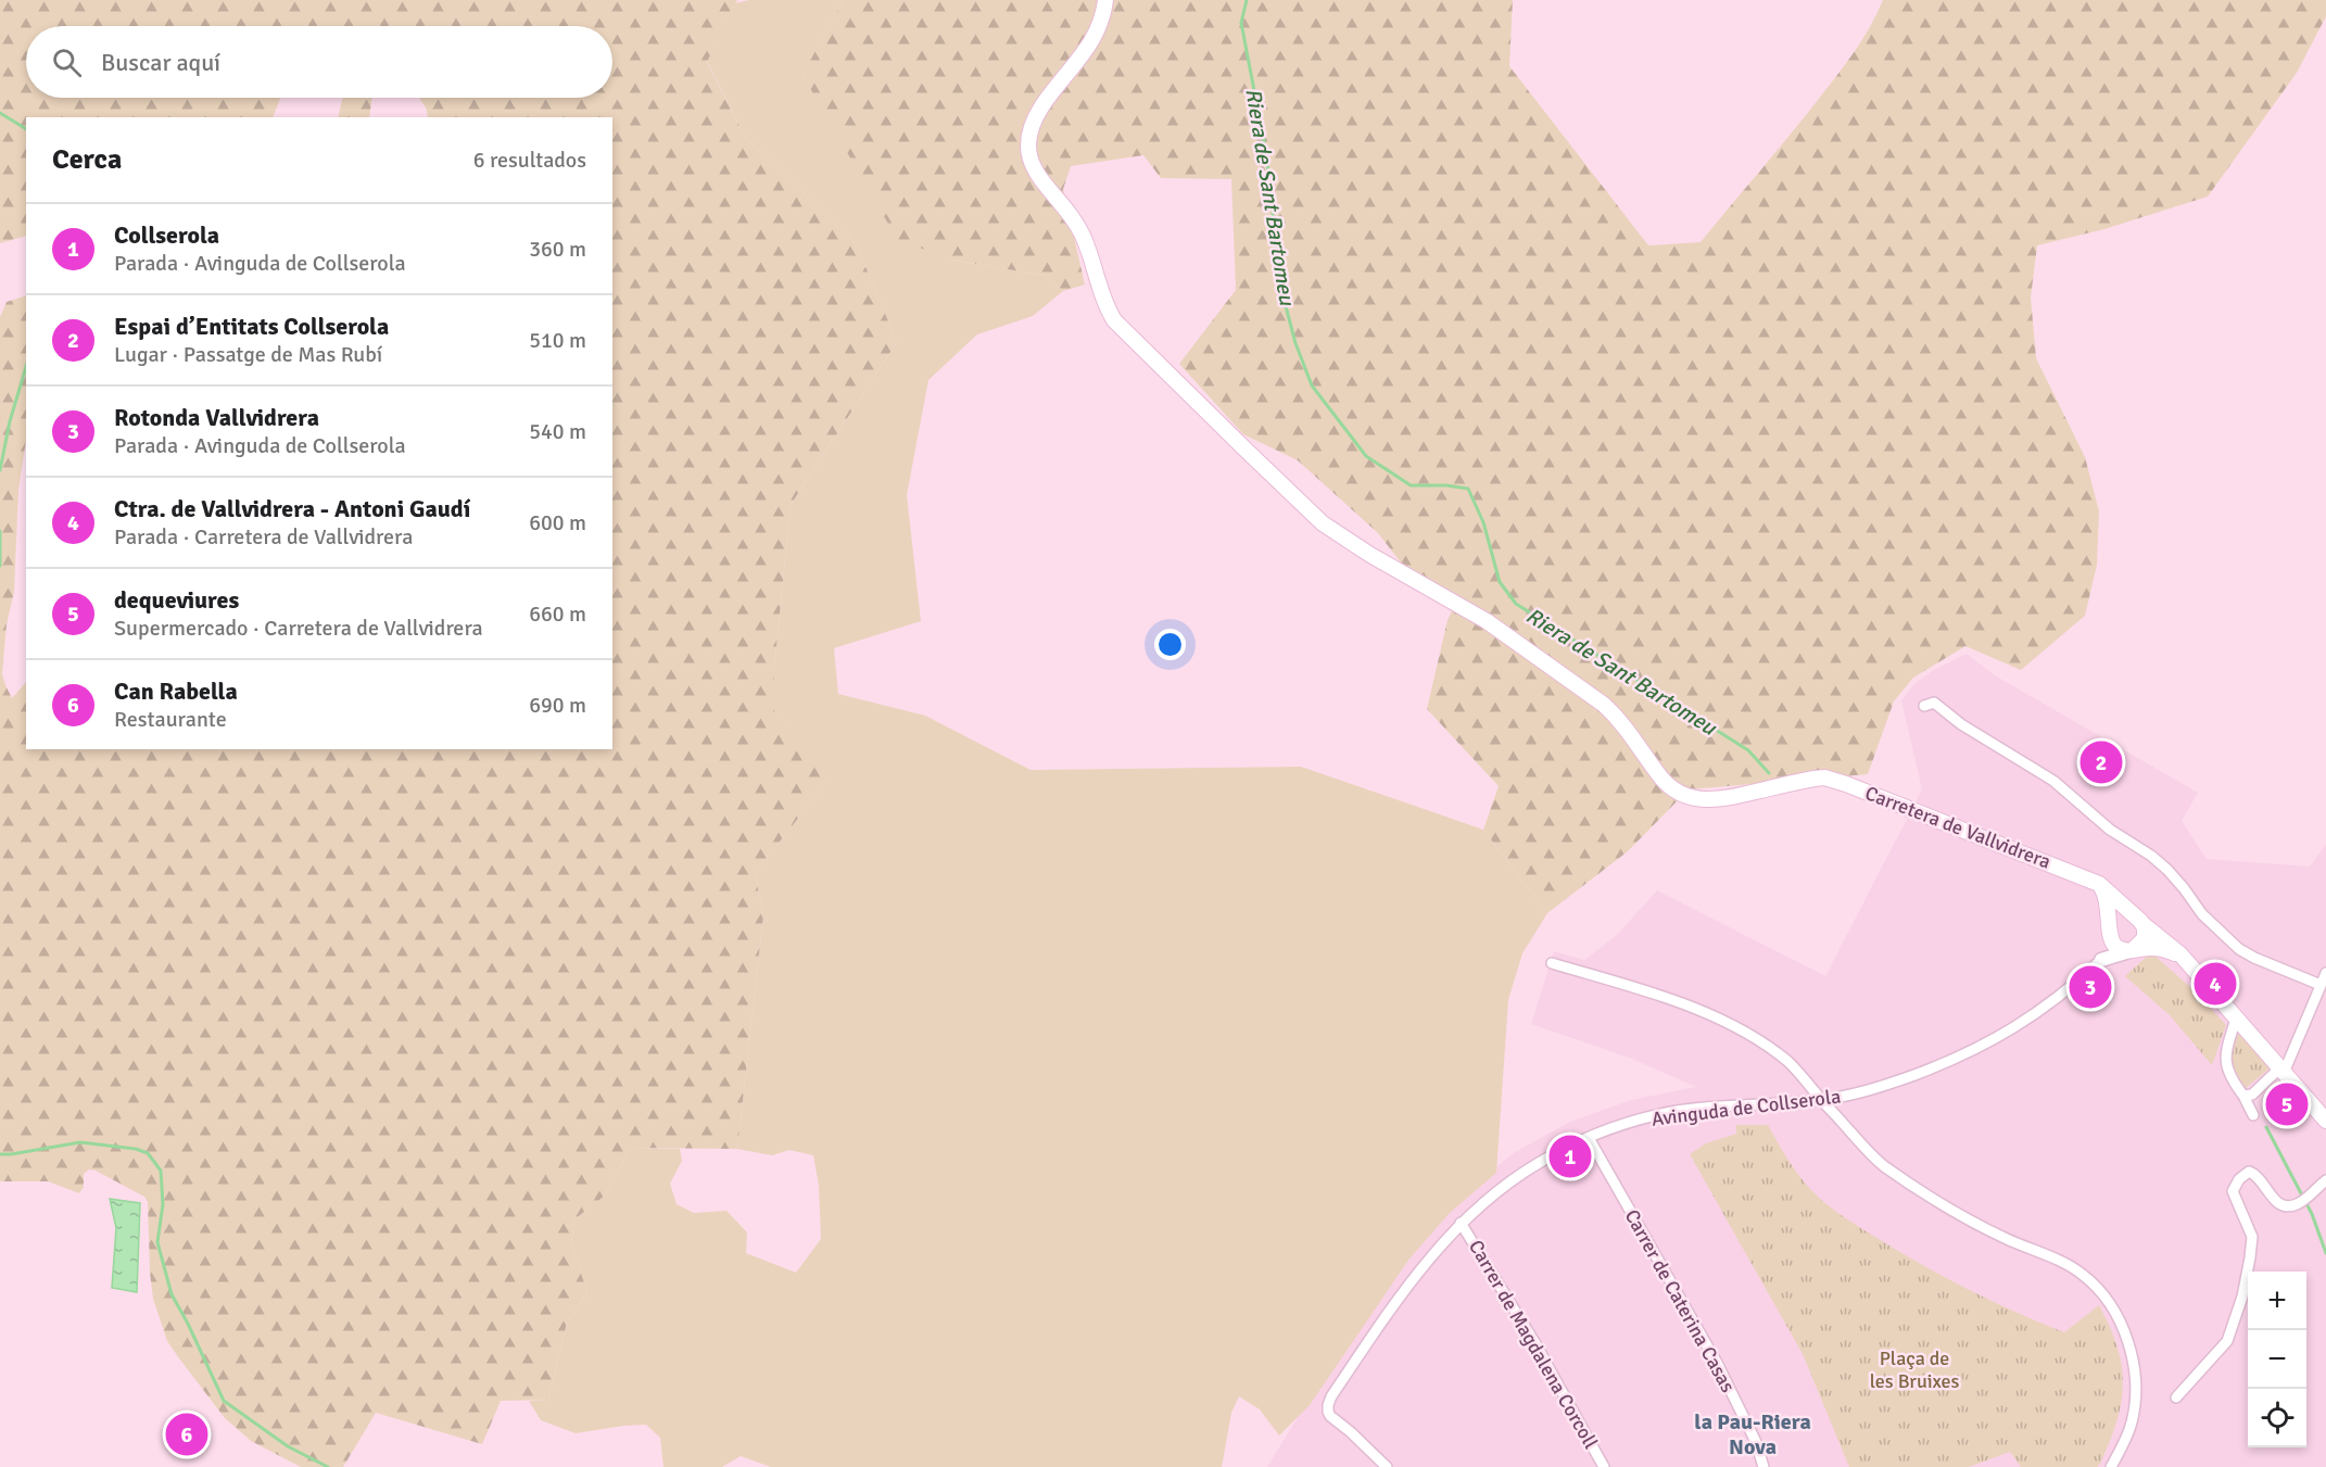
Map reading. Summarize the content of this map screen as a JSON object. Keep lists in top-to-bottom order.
{
  "streets": {
    "main road": ["Carretera de Vallvidrera"],
    "street": ["Avinguda de Collserola", "Carrer de Caterina Casas", "Carrer de Magdalena Corcoll"]
  },
  "crossings": [
    ["Avinguda de Collserola", "Carrer de Caterina Casas"],
    ["Avinguda de Collserola", "Carrer de Magdalena Corcoll"]
  ],
  "districts": ["la Pau-Riera Nova"],
  "water": ["Riera de Sant Bartomeu"],
  "parks": ["Plaça de les Bruixes"],
  "page": {
    "search": "Buscar aquí",
    "heading": ["Cerca", "6 resultados"],
    "list": [
      {
        "mark": "1",
        "name": "Collserola",
        "note": "Parada · Avinguda de Collserola",
        "value": "360 m"
      },
      {
        "mark": "2",
        "name": "Espai d’Entitats Collserola",
        "note": "Lugar · Passatge de Mas Rubí",
        "value": "510 m"
      },
      {
        "mark": "3",
        "name": "Rotonda Vallvidrera",
        "note": "Parada · Avinguda de Collserola",
        "value": "540 m"
      },
      {
        "mark": "4",
        "name": "Ctra. de Vallvidrera - Antoni Gaudí",
        "note": "Parada · Carretera de Vallvidrera",
        "value": "600 m"
      },
      {
        "mark": "5",
        "name": "dequeviures",
        "note": "Supermercado · Carretera de Vallvidrera",
        "value": "660 m"
      },
      {
        "mark": "6",
        "name": "Can Rabella",
        "note": "Restaurante",
        "value": "690 m"
      }
    ],
    "pins": [
      "2",
      "4",
      "3",
      "5",
      "1",
      "6"
    ],
    "map_buttons": ["+", "−"]
  }
}
